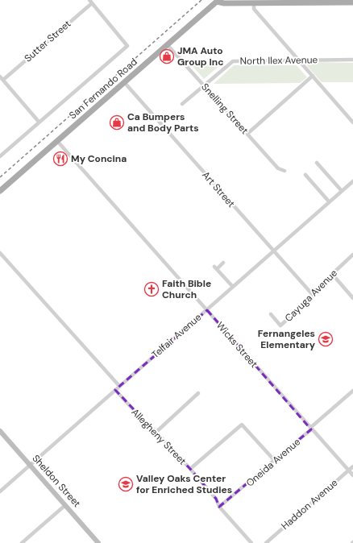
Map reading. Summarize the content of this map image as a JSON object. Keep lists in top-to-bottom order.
{
  "streets": {
    "main road": ["San Fernando Road", "Sheldon Street"],
    "street": [
      "Sutter Street",
      "North Ilex Avenue",
      "Snelling Street",
      "Art Street",
      "Cayuga Avenue",
      "Telfair Avenue",
      "Wicks Street",
      "Allegheny Street",
      "Oneida Avenue",
      "Haddon Avenue"
    ]
  },
  "crossings": [
    ["Sutter Street", "San Fernando Road"],
    ["North Ilex Avenue", "Snelling Street"],
    ["San Fernando Road", "Snelling Street"],
    ["San Fernando Road", "Art Street"],
    ["San Fernando Road", "Wicks Street"],
    ["Art Street", "Cayuga Avenue"],
    ["Art Street", "Telfair Avenue"],
    ["Telfair Avenue", "Wicks Street"],
    ["Telfair Avenue", "Allegheny Street"],
    ["Telfair Avenue", "Sheldon Street"],
    ["Wicks Street", "Oneida Avenue"],
    ["Wicks Street", "Haddon Avenue"],
    ["Allegheny Street", "Oneida Avenue"]
  ],
  "places": {
    "shop": ["JMA Auto Group Inc", "Ca Bumpers and Body Parts"],
    "restaurant": ["My Concina"],
    "church": ["Faith Bible Church"],
    "school or university": ["Fernangeles Elementary", "Valley Oaks Center for Enriched Studies"]
  }
}
